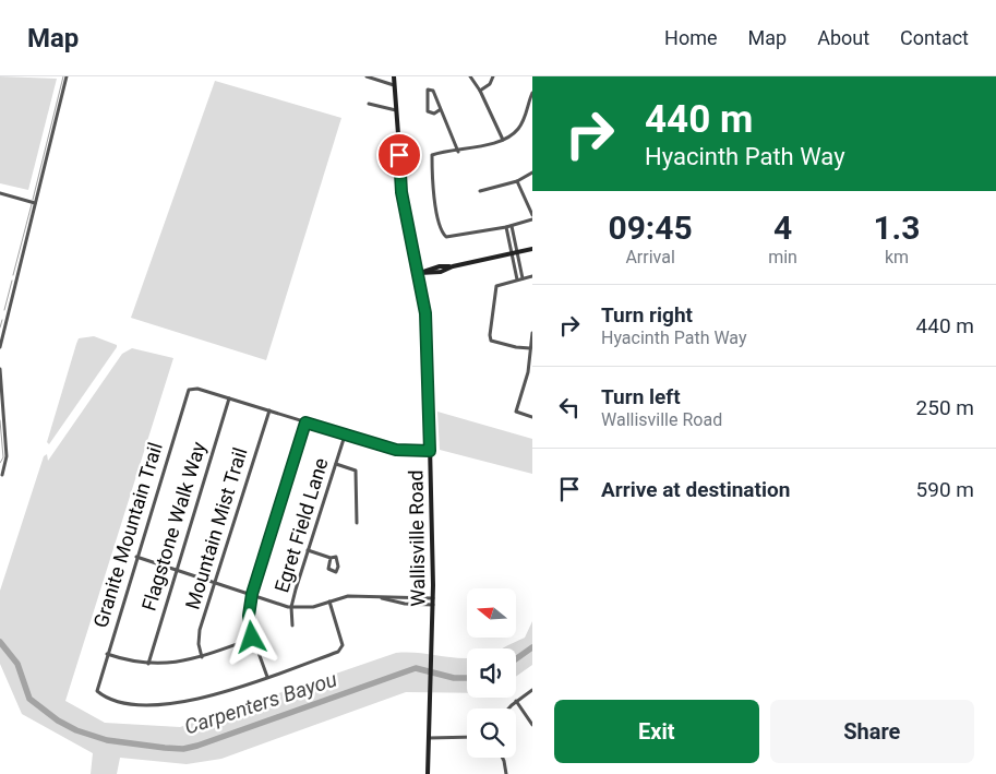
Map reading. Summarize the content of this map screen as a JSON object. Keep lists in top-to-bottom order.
{
  "streets": {
    "main road": ["Wallisville Road"],
    "street": [
      "Egret Field Lane",
      "Flagstone Walk Way",
      "Mountain Mist Trail",
      "Granite Mountain Trail"
    ]
  },
  "crossings": [
    ["Flagstone Walk Way", "Granite Mountain Trail"]
  ],
  "water": ["Carpenters Bayou"],
  "north": "left",
  "page": {
    "header": "Map",
    "nav": [
      "Home",
      "Map",
      "About",
      "Contact"
    ],
    "turn": ["440 m", "Hyacinth Path Way"],
    "eta": [
      "09:45",
      "Arrival",
      "4",
      "min",
      "1.3",
      "km"
    ],
    "list": [
      {
        "name": "Turn right",
        "note": "Hyacinth Path Way",
        "value": "440 m"
      },
      {
        "name": "Turn left",
        "note": "Wallisville Road",
        "value": "250 m"
      },
      {
        "name": "Arrive at destination",
        "value": "590 m"
      }
    ],
    "buttons": ["Exit", "Share"]
  }
}
